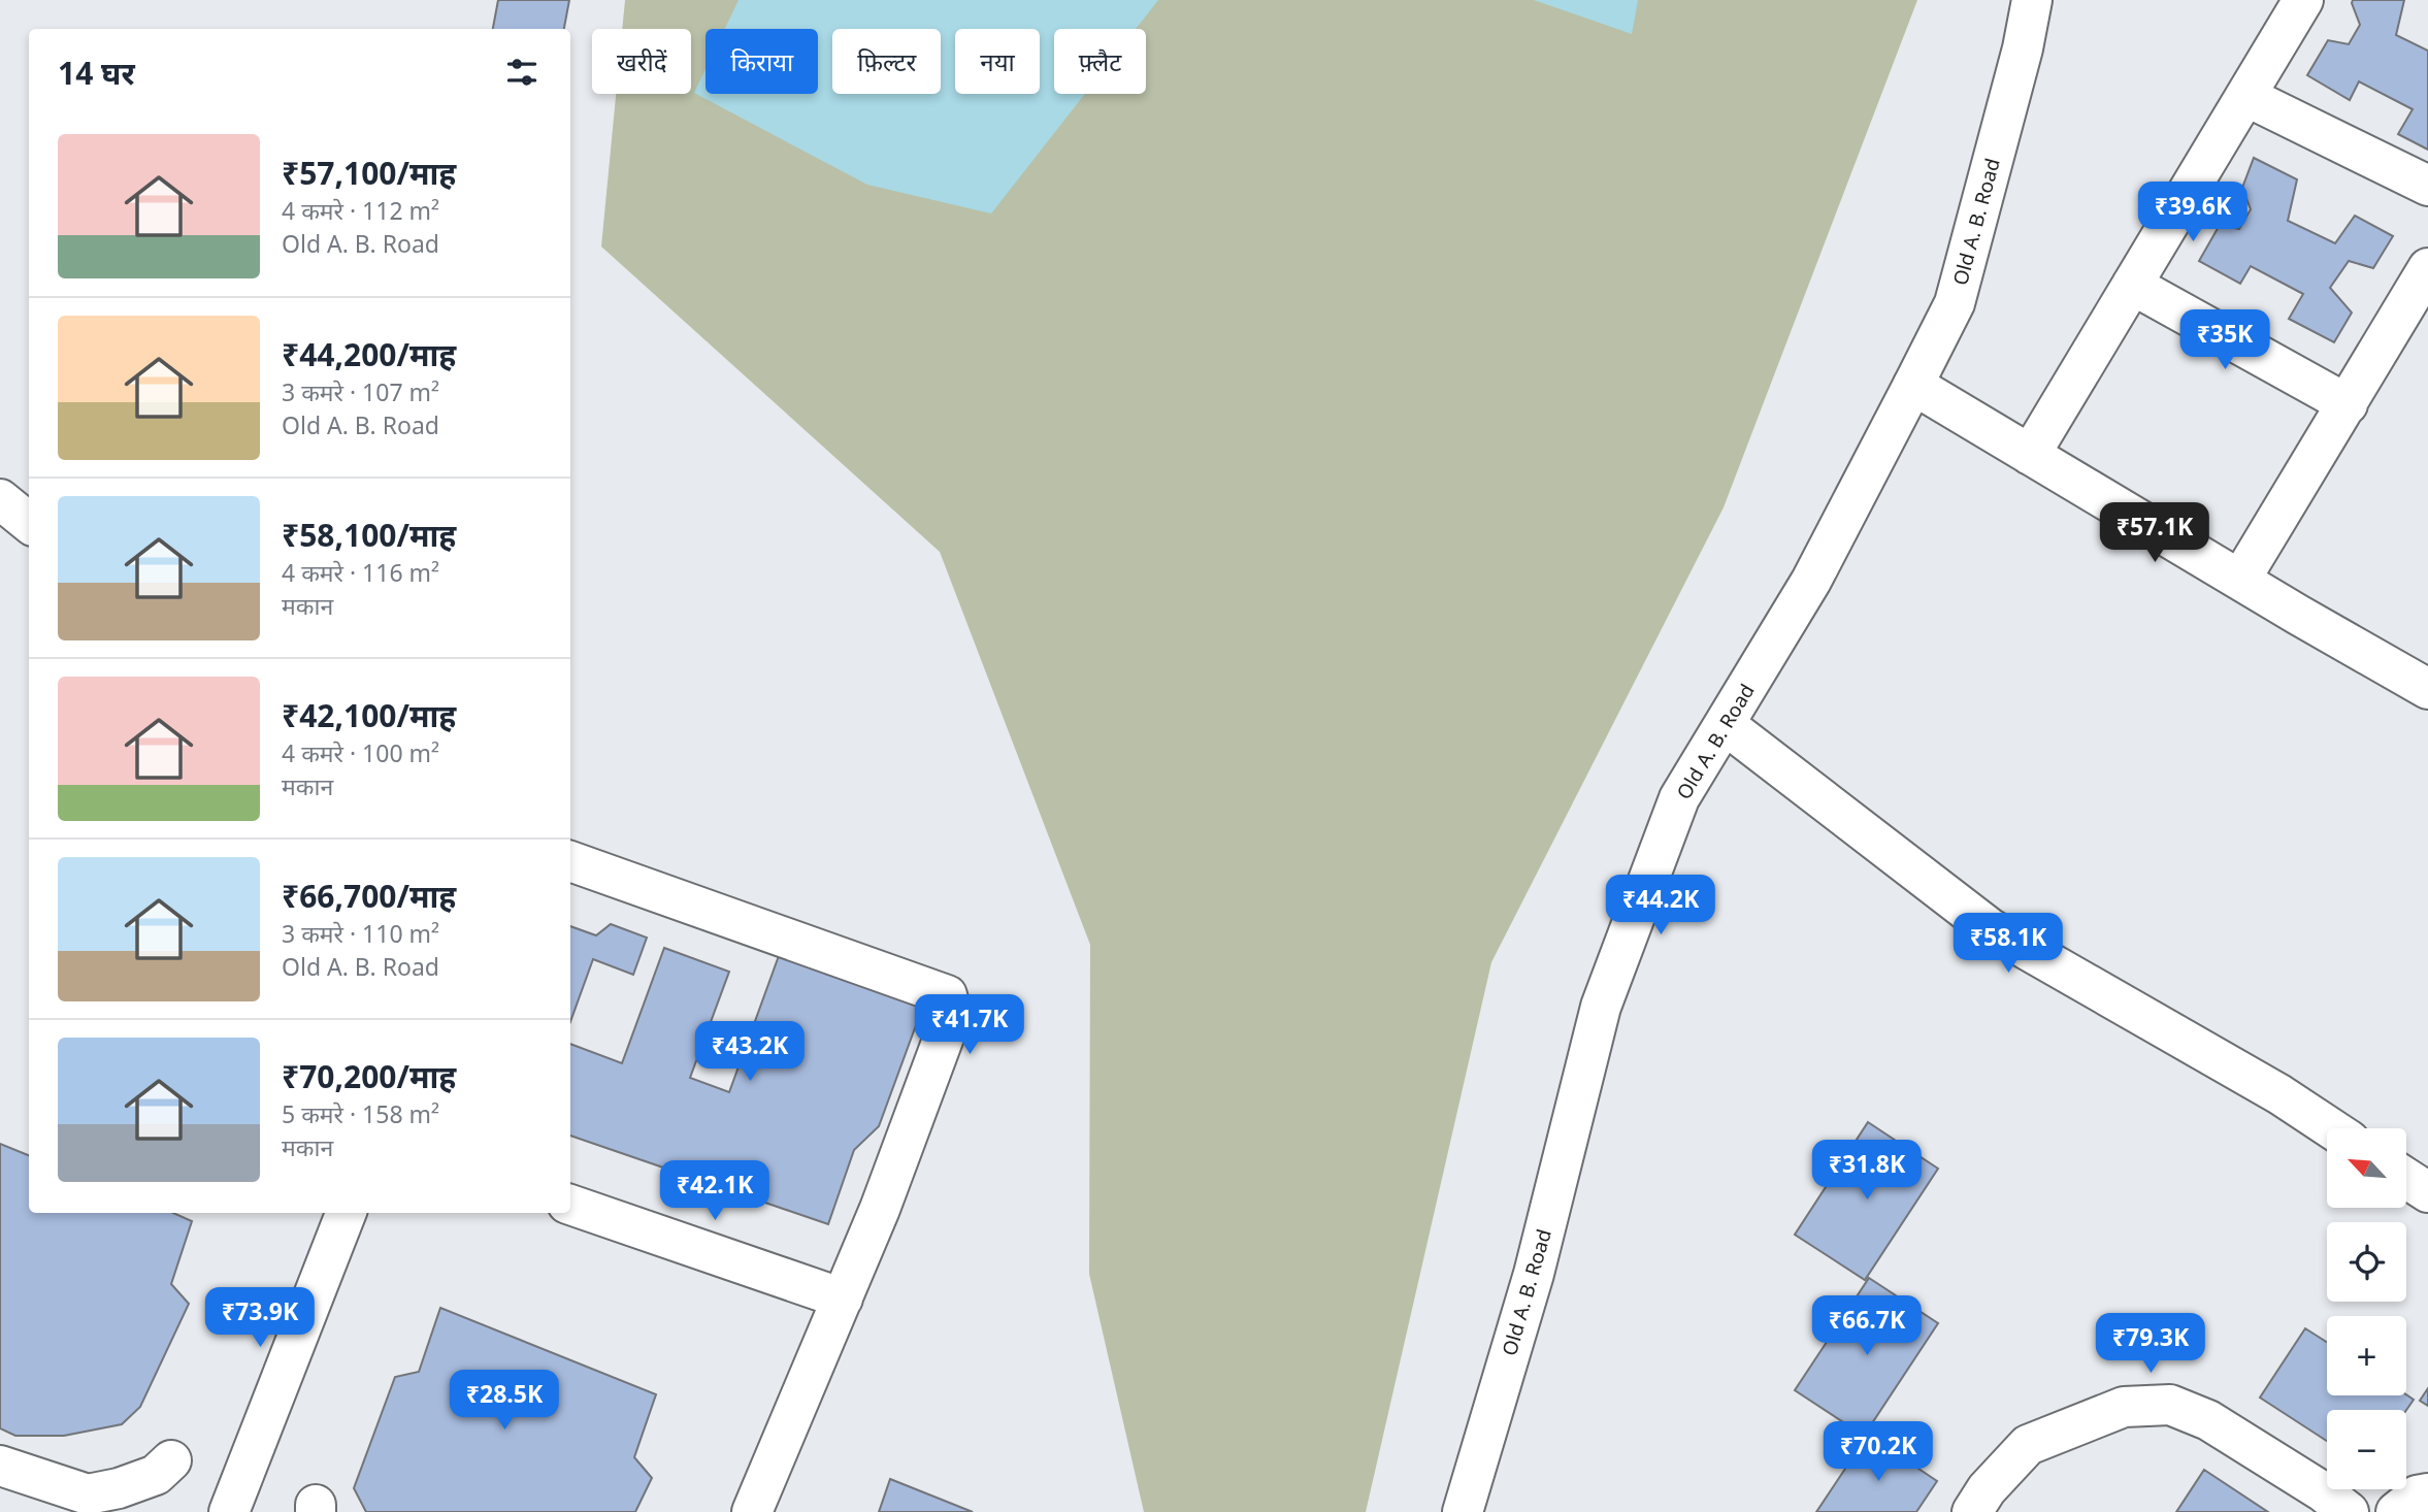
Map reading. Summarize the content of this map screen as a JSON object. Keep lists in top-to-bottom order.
{
  "streets": {
    "street": ["Old A. B. Road"]
  },
  "north": "top left",
  "page": {
    "chip": [
      "खरीदें",
      "किराया",
      "फ़िल्टर",
      "नया",
      "फ़्लैट"
    ],
    "heading": "14 घर",
    "list": [
      {
        "name": "₹57,100/माह",
        "note": "4 कमरे · 112 m² · Old A. B. Road"
      },
      {
        "name": "₹44,200/माह",
        "note": "3 कमरे · 107 m² · Old A. B. Road"
      },
      {
        "name": "₹58,100/माह",
        "note": "4 कमरे · 116 m² · मकान"
      },
      {
        "name": "₹42,100/माह",
        "note": "4 कमरे · 100 m² · मकान"
      },
      {
        "name": "₹66,700/माह",
        "note": "3 कमरे · 110 m² · Old A. B. Road"
      },
      {
        "name": "₹70,200/माह",
        "note": "5 कमरे · 158 m² · मकान"
      }
    ],
    "price": [
      "₹39.6K",
      "₹35K",
      "₹57.1K",
      "₹44.2K",
      "₹58.1K",
      "₹41.7K",
      "₹43.2K",
      "₹31.8K",
      "₹42.1K",
      "₹73.9K",
      "₹66.7K",
      "₹79.3K",
      "₹28.5K",
      "₹70.2K"
    ],
    "map_buttons": ["+", "−"]
  }
}
